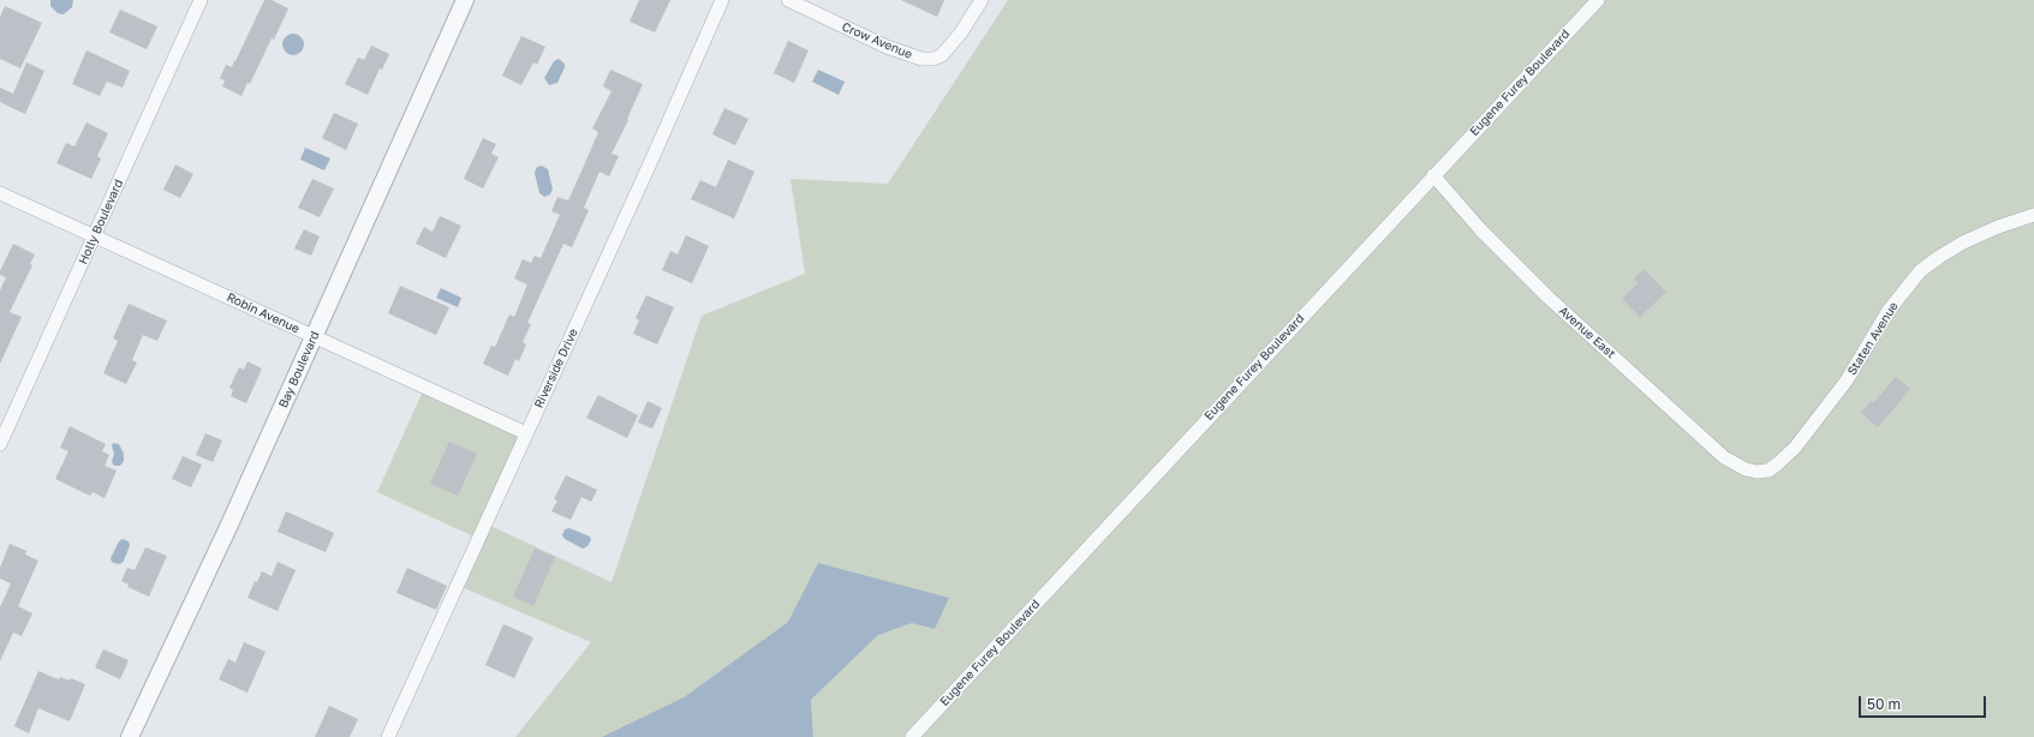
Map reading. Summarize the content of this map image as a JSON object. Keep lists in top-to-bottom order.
{
  "streets": {
    "street": [
      "Crow Avenue",
      "Eugene Furey Boulevard",
      "Holly Boulevard",
      "Robin Avenue",
      "Avenue East",
      "Staten Avenue",
      "Riverside Drive",
      "Bay Boulevard"
    ]
  },
  "crossings": [
    ["Eugene Furey Boulevard", "Avenue East"],
    ["Holly Boulevard", "Robin Avenue"],
    ["Robin Avenue", "Riverside Drive"],
    ["Robin Avenue", "Bay Boulevard"],
    ["Avenue East", "Staten Avenue"]
  ],
  "scale_bar": "50 m"
}
